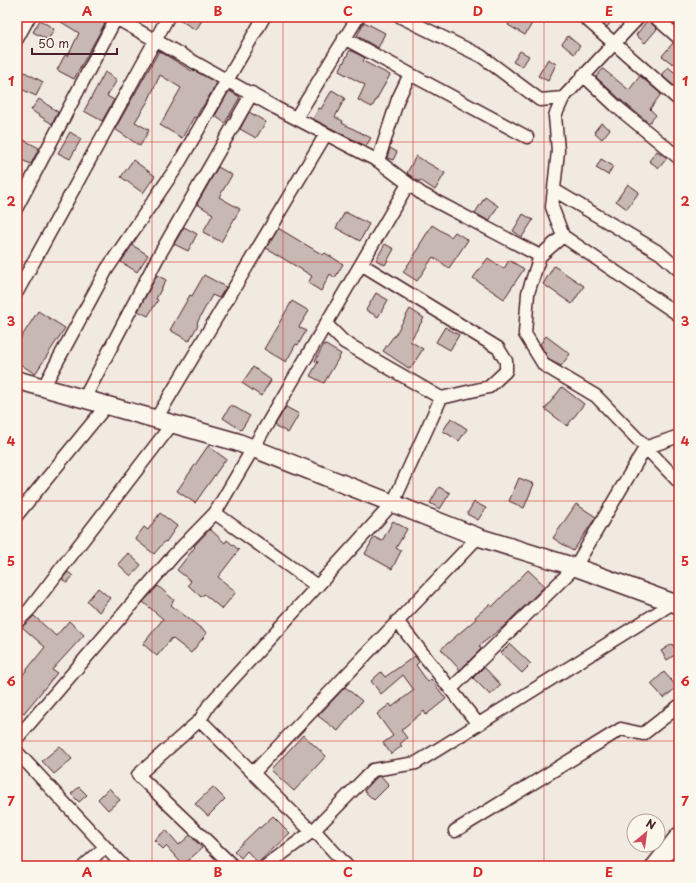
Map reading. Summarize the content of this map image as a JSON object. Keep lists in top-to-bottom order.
{
  "scale_bar": "50 m",
  "north": "top right",
  "grid": {
    "columns": [
      "A",
      "B",
      "C",
      "D",
      "E"
    ],
    "rows": [
      "1",
      "2",
      "3",
      "4",
      "5",
      "6",
      "7"
    ]
  }
}
